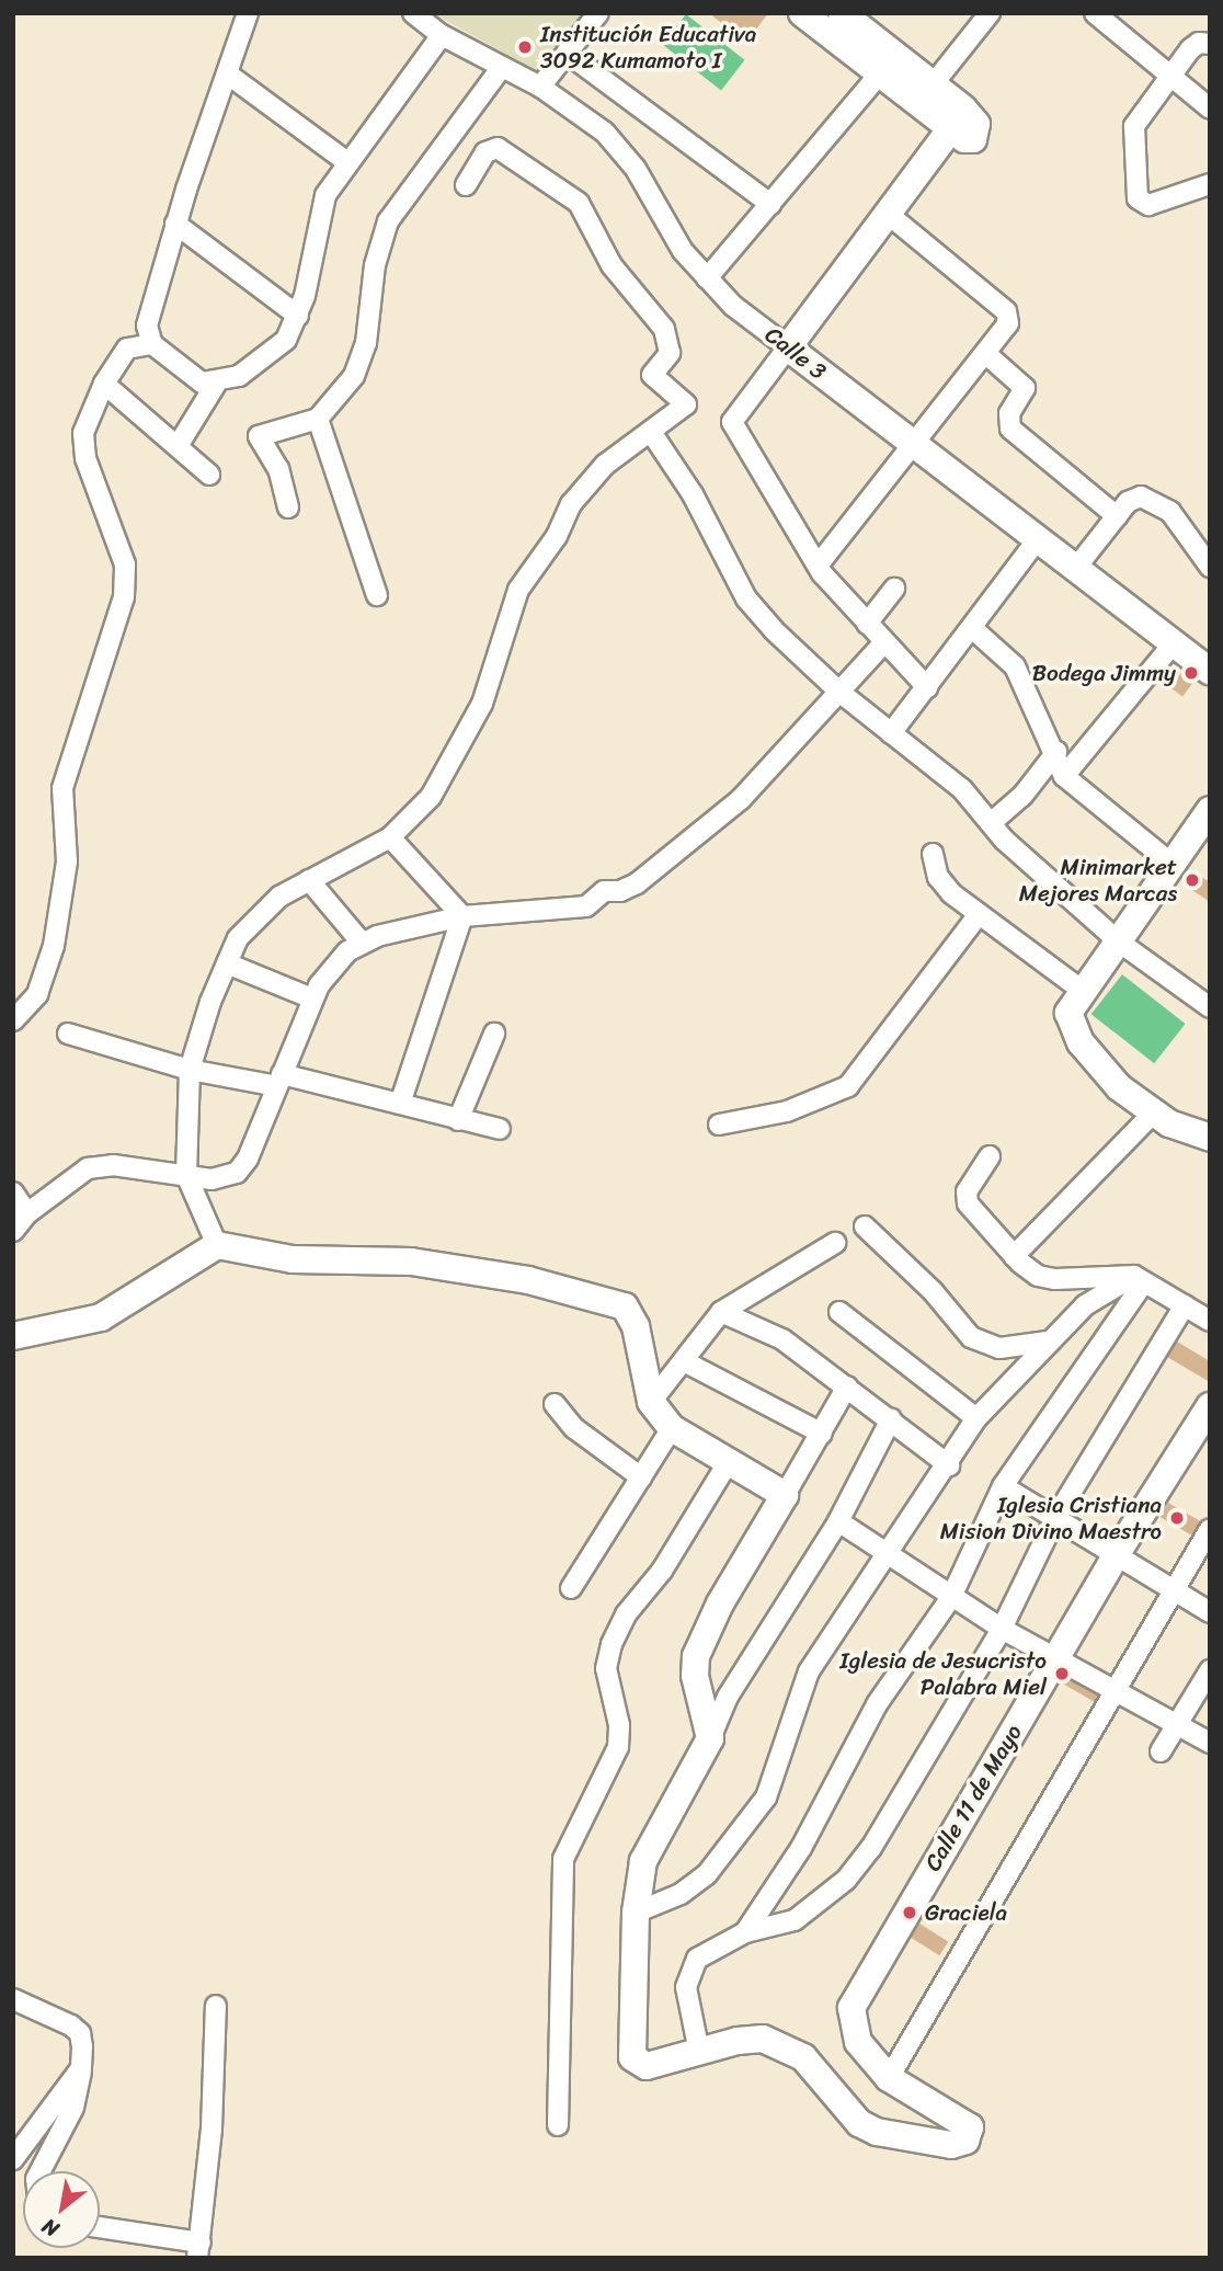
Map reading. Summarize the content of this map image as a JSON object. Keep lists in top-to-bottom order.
{
  "streets": {
    "street": ["Calle 3", "Calle 11 de Mayo"]
  },
  "places": [
    "Institución Educativa 3092 Kumamoto I",
    "Bodega Jimmy",
    "Minimarket Mejores Marcas",
    "Iglesia Cristiana Mision Divino Maestro",
    "Iglesia de Jesucristo Palabra Miel",
    "Graciela"
  ],
  "north": "bottom left"
}
